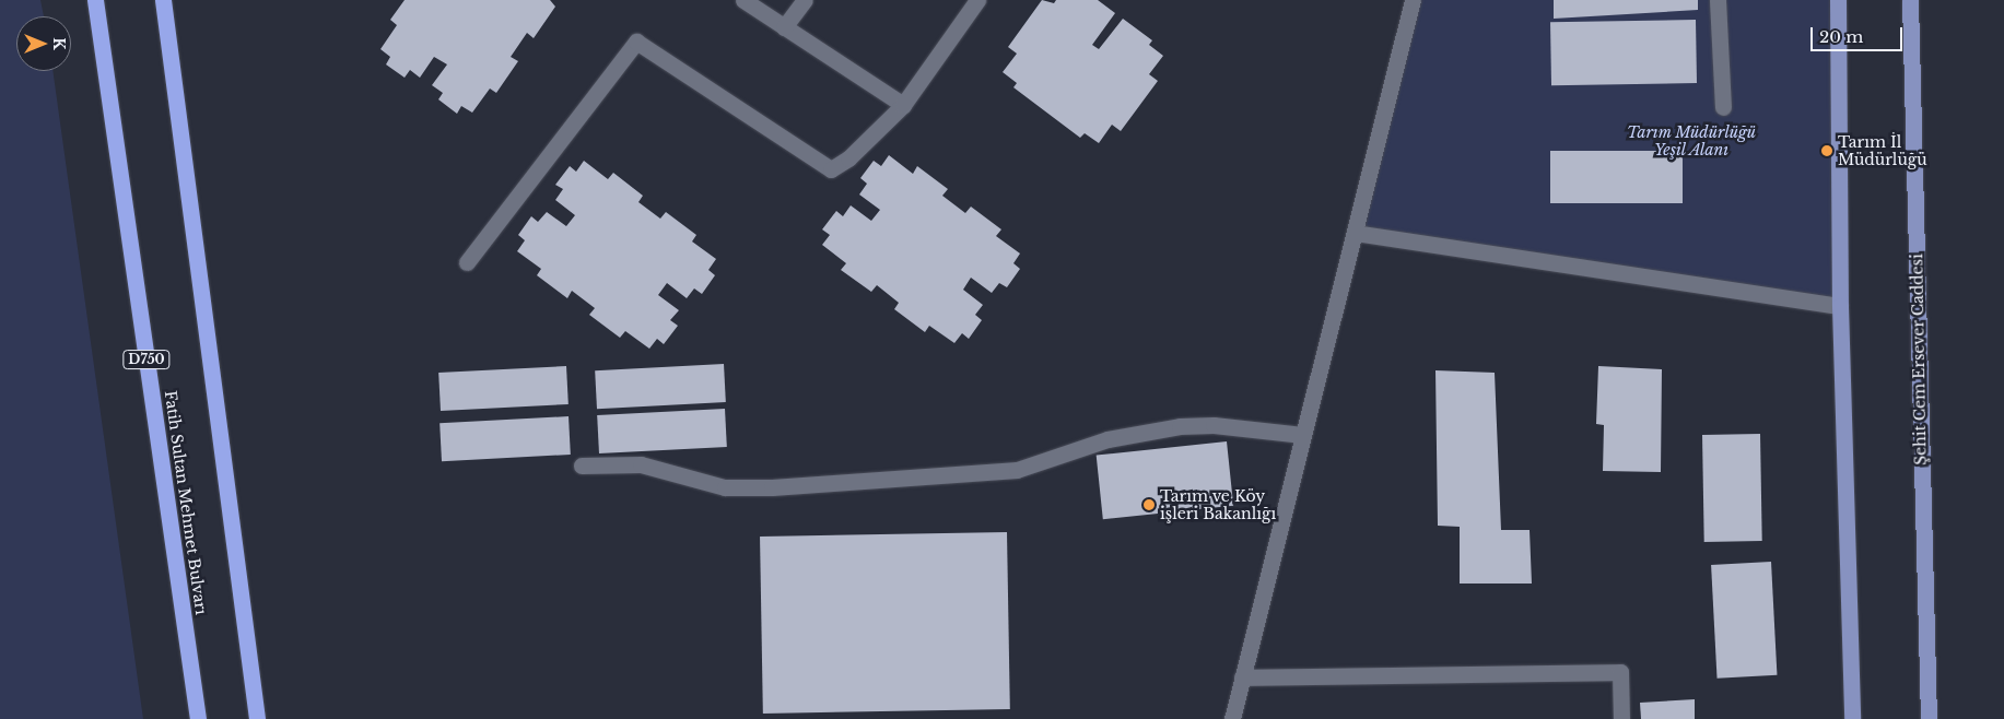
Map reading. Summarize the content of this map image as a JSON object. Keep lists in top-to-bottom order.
{
  "streets": {
    "highway": ["D750", "Fatih Sultan Mehmet Bulvarı"],
    "main road": ["Şehit Cem Ersever Caddesi"]
  },
  "parks": ["Tarım Müdürlüğü Yeşil Alanı"],
  "places": ["Tarım İl Müdürlüğü", "Tarım ve Köy işleri Bakanlığı"],
  "scale_bar": "20 m",
  "north": "right"
}
